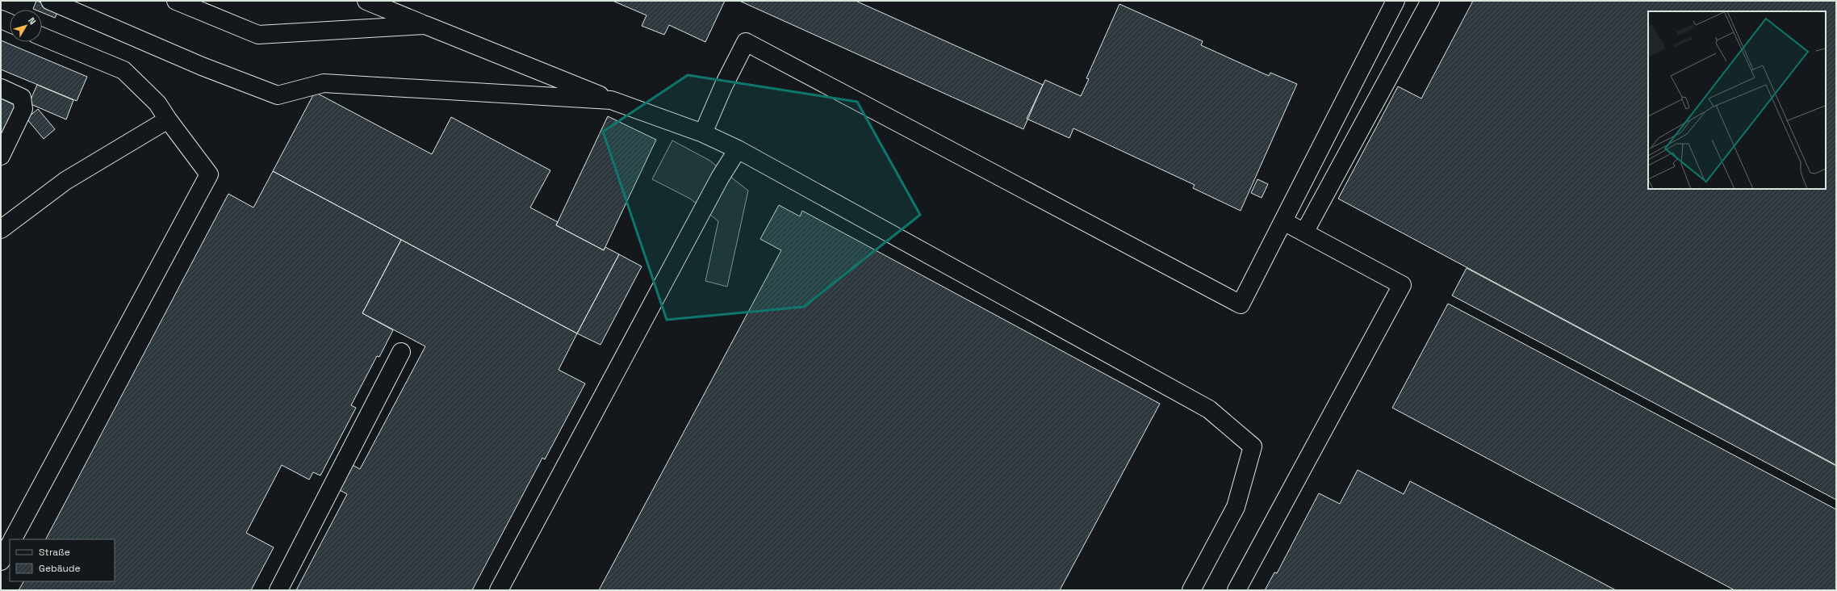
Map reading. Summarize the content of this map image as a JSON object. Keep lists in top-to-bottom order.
{
  "legend": ["Straße", "Gebäude"],
  "north": "top right"
}
